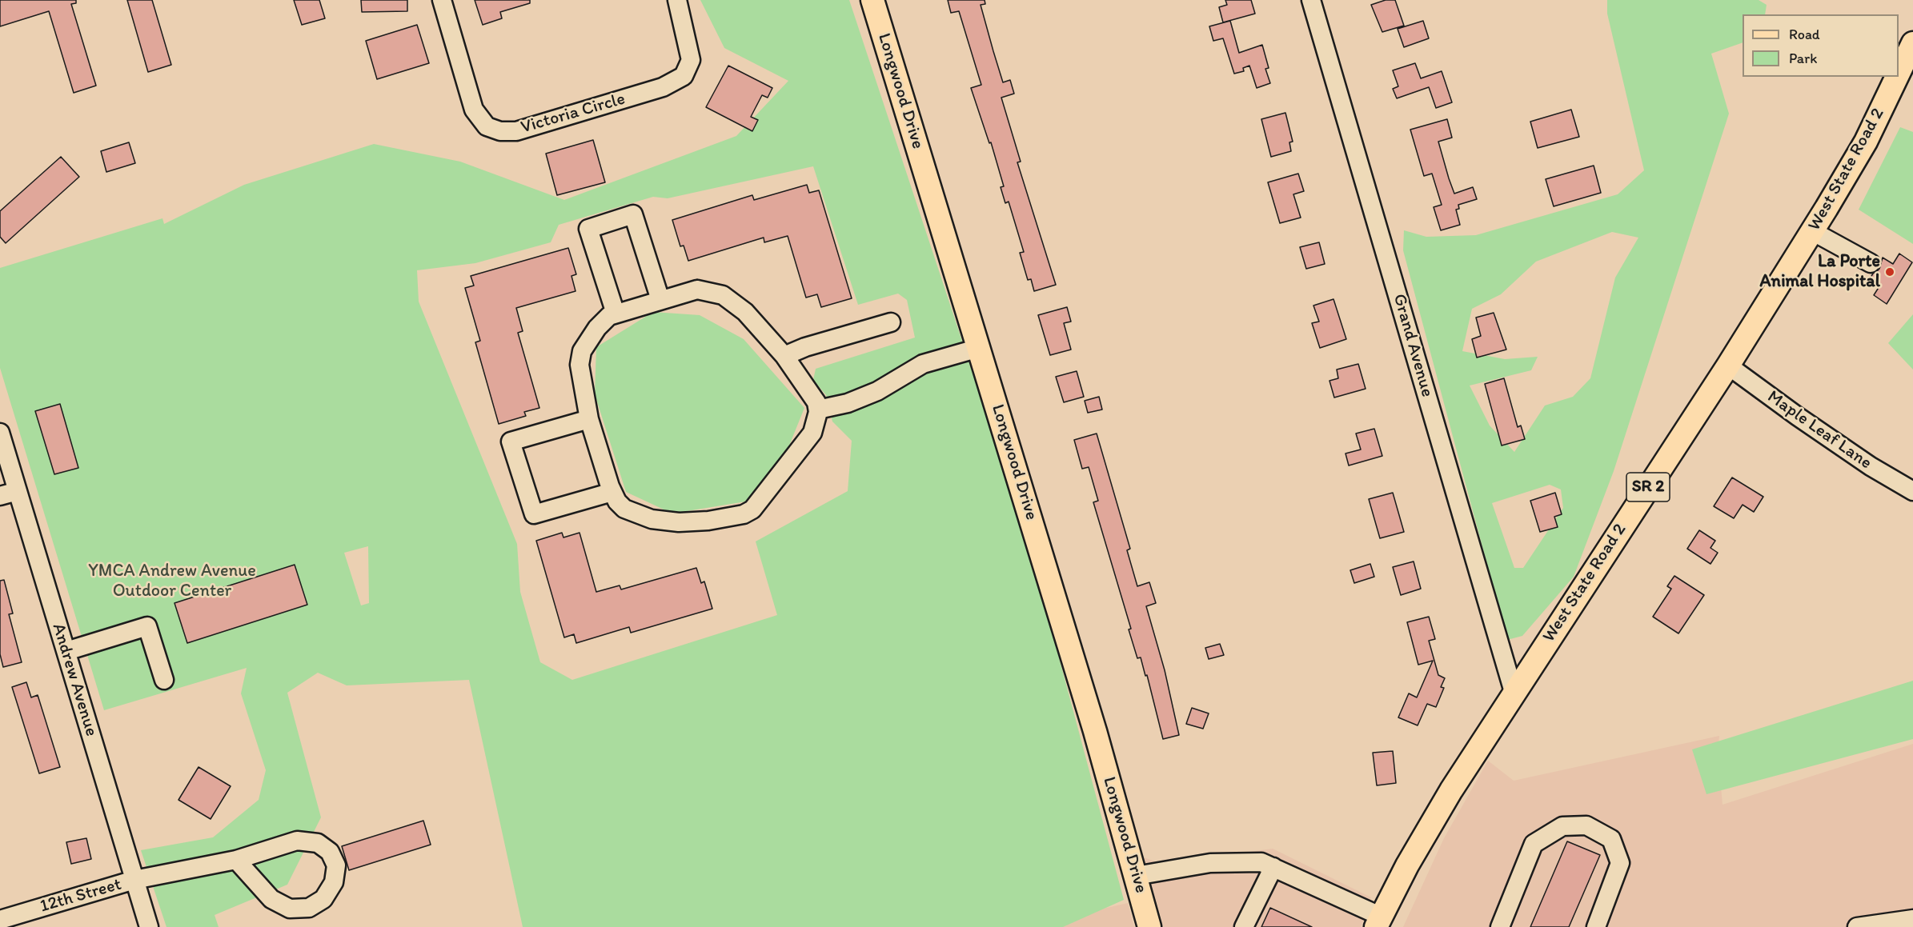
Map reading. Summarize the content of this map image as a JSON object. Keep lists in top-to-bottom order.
{
  "streets": {
    "main road": ["Longwood Drive", "West State Road 2", "SR 2"],
    "street": [
      "Victoria Circle",
      "Grand Avenue",
      "Maple Leaf Lane",
      "Andrew Avenue",
      "12th Street"
    ]
  },
  "crossings": [
    ["West State Road 2", "Grand Avenue"],
    ["West State Road 2", "Maple Leaf Lane"],
    ["Andrew Avenue", "12th Street"]
  ],
  "parks": ["YMCA Andrew Avenue Outdoor Center"],
  "places": ["La Porte Animal Hospital"],
  "legend": ["Road", "Park"]
}
